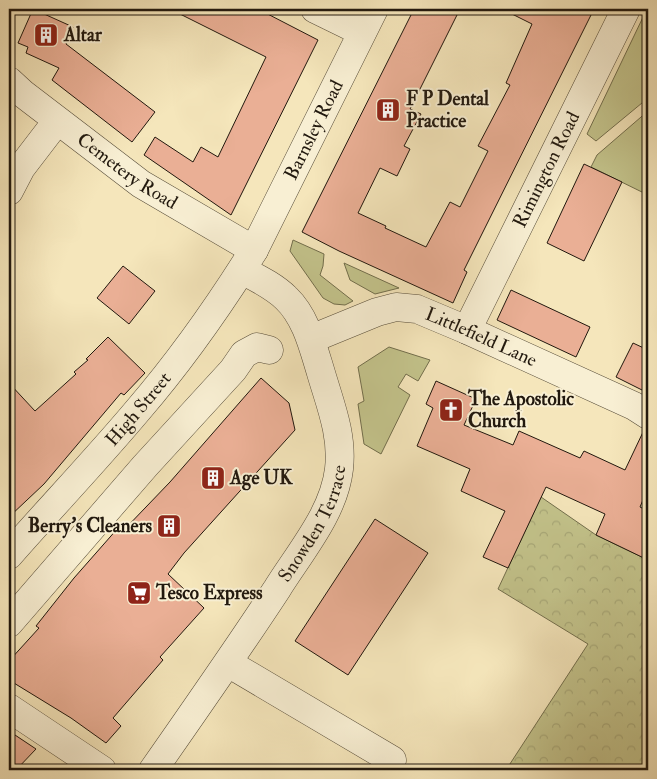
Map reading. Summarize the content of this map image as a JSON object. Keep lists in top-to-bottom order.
{
  "streets": {
    "street": [
      "Barnsley Road",
      "Rimington Road",
      "Cemetery Road",
      "Littlefield Lane",
      "High Street",
      "Snowden Terrace"
    ]
  },
  "crossings": [
    ["Barnsley Road", "Cemetery Road"],
    ["Barnsley Road", "High Street"],
    ["Barnsley Road", "Snowden Terrace"],
    ["Rimington Road", "Littlefield Lane"],
    ["Cemetery Road", "High Street"],
    ["Cemetery Road", "Snowden Terrace"],
    ["Littlefield Lane", "Snowden Terrace"],
    ["High Street", "Snowden Terrace"]
  ],
  "places": {
    "building": [
      "Altar",
      "F P Dental Practice",
      "Age UK",
      "Berry's Cleaners"
    ],
    "church": ["The Apostolic Church"],
    "supermarket": ["Tesco Express"]
  }
}
